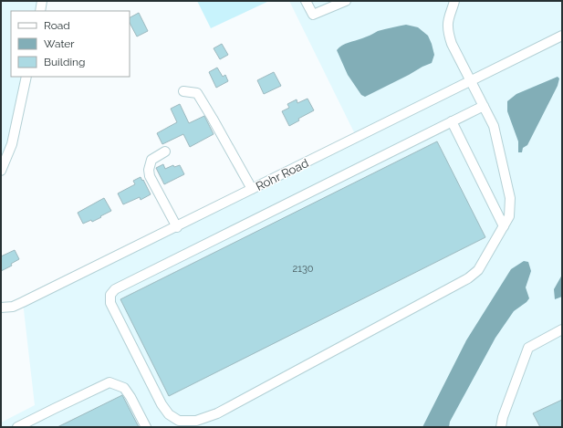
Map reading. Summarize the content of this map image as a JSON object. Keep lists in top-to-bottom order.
{
  "streets": {
    "street": ["Rohr Road"]
  },
  "house_numbers": ["2130"],
  "legend": ["Road", "Water", "Building"]
}
